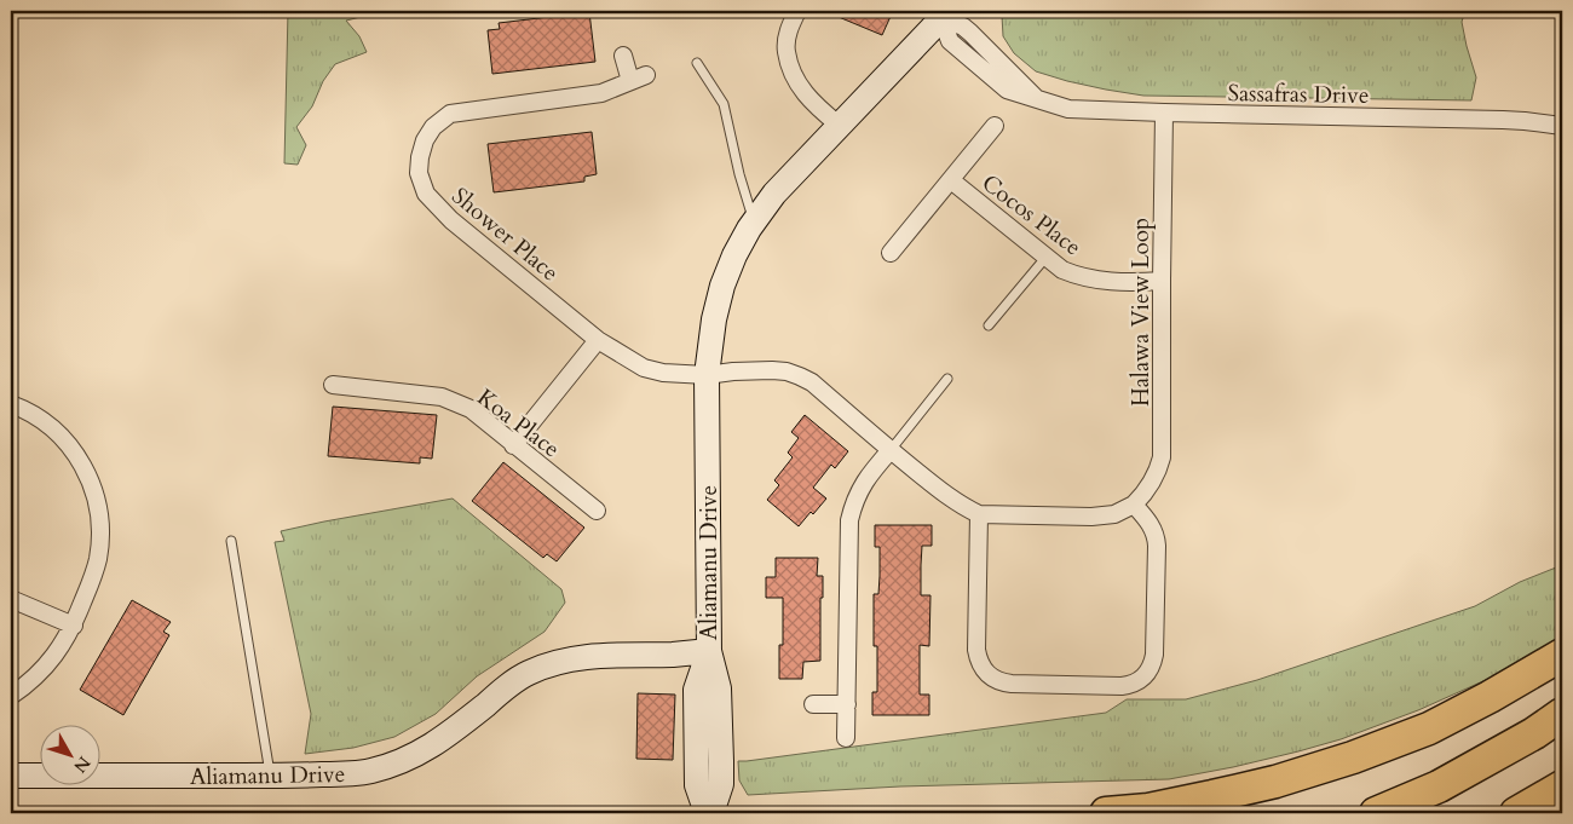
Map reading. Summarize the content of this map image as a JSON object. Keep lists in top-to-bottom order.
{
  "streets": {
    "street": [
      "Sassafras Drive",
      "Cocos Place",
      "Shower Place",
      "Halawa View Loop",
      "Koa Place",
      "Aliamanu Drive"
    ]
  },
  "crossings": [
    ["Sassafras Drive", "Halawa View Loop"],
    ["Sassafras Drive", "Aliamanu Drive"],
    ["Cocos Place", "Halawa View Loop"],
    ["Shower Place", "Aliamanu Drive"]
  ],
  "north": "bottom right"
}
